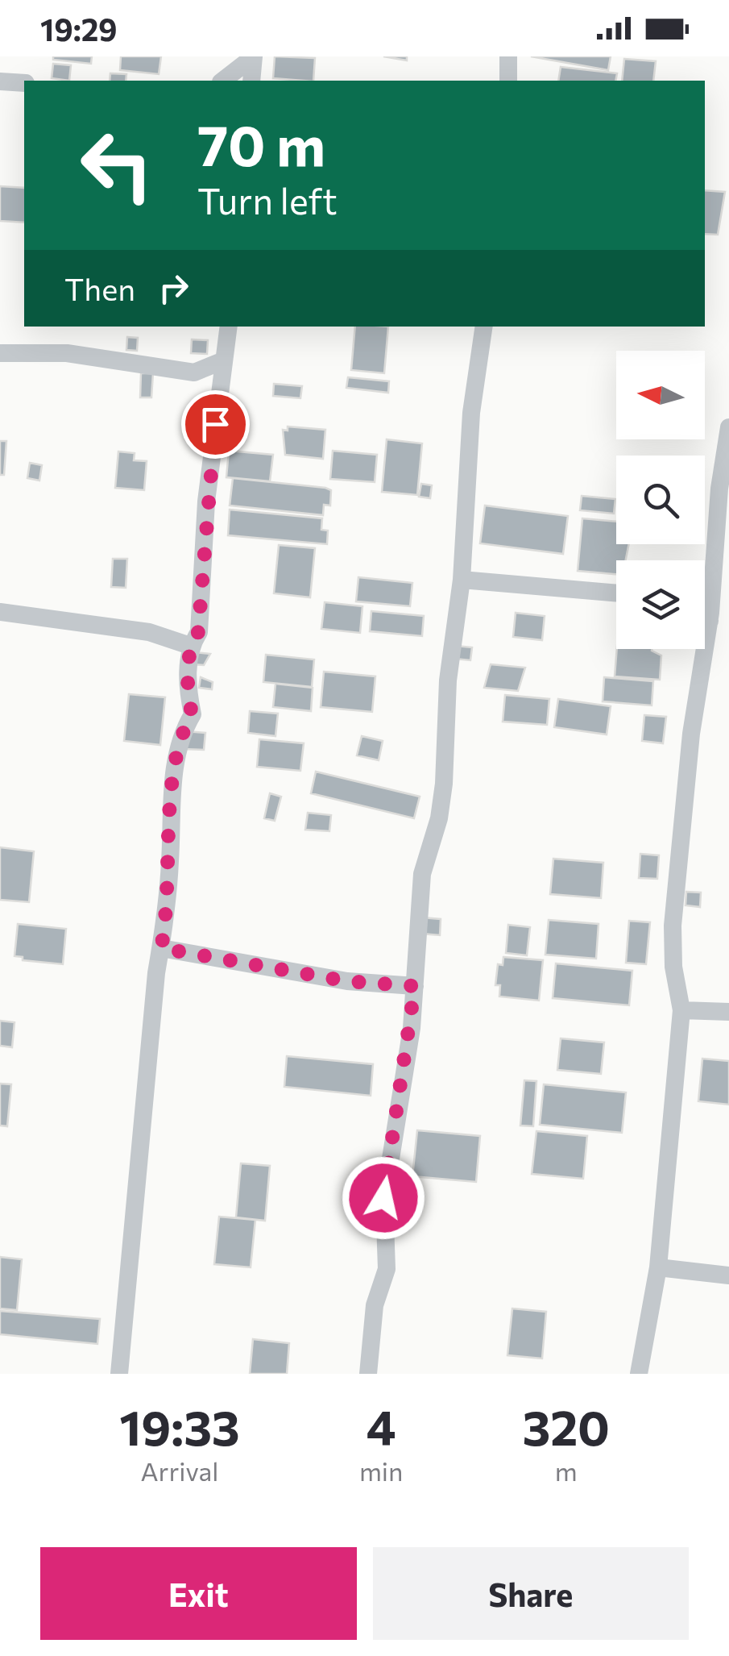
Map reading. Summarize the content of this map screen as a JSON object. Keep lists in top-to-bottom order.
{
  "north": "left",
  "page": {
    "status": "19:29",
    "turn": ["70 m", "Turn left"],
    "then": "Then",
    "eta": [
      "19:33",
      "Arrival",
      "4",
      "min",
      "320",
      "m"
    ],
    "buttons": ["Exit", "Share"]
  }
}
